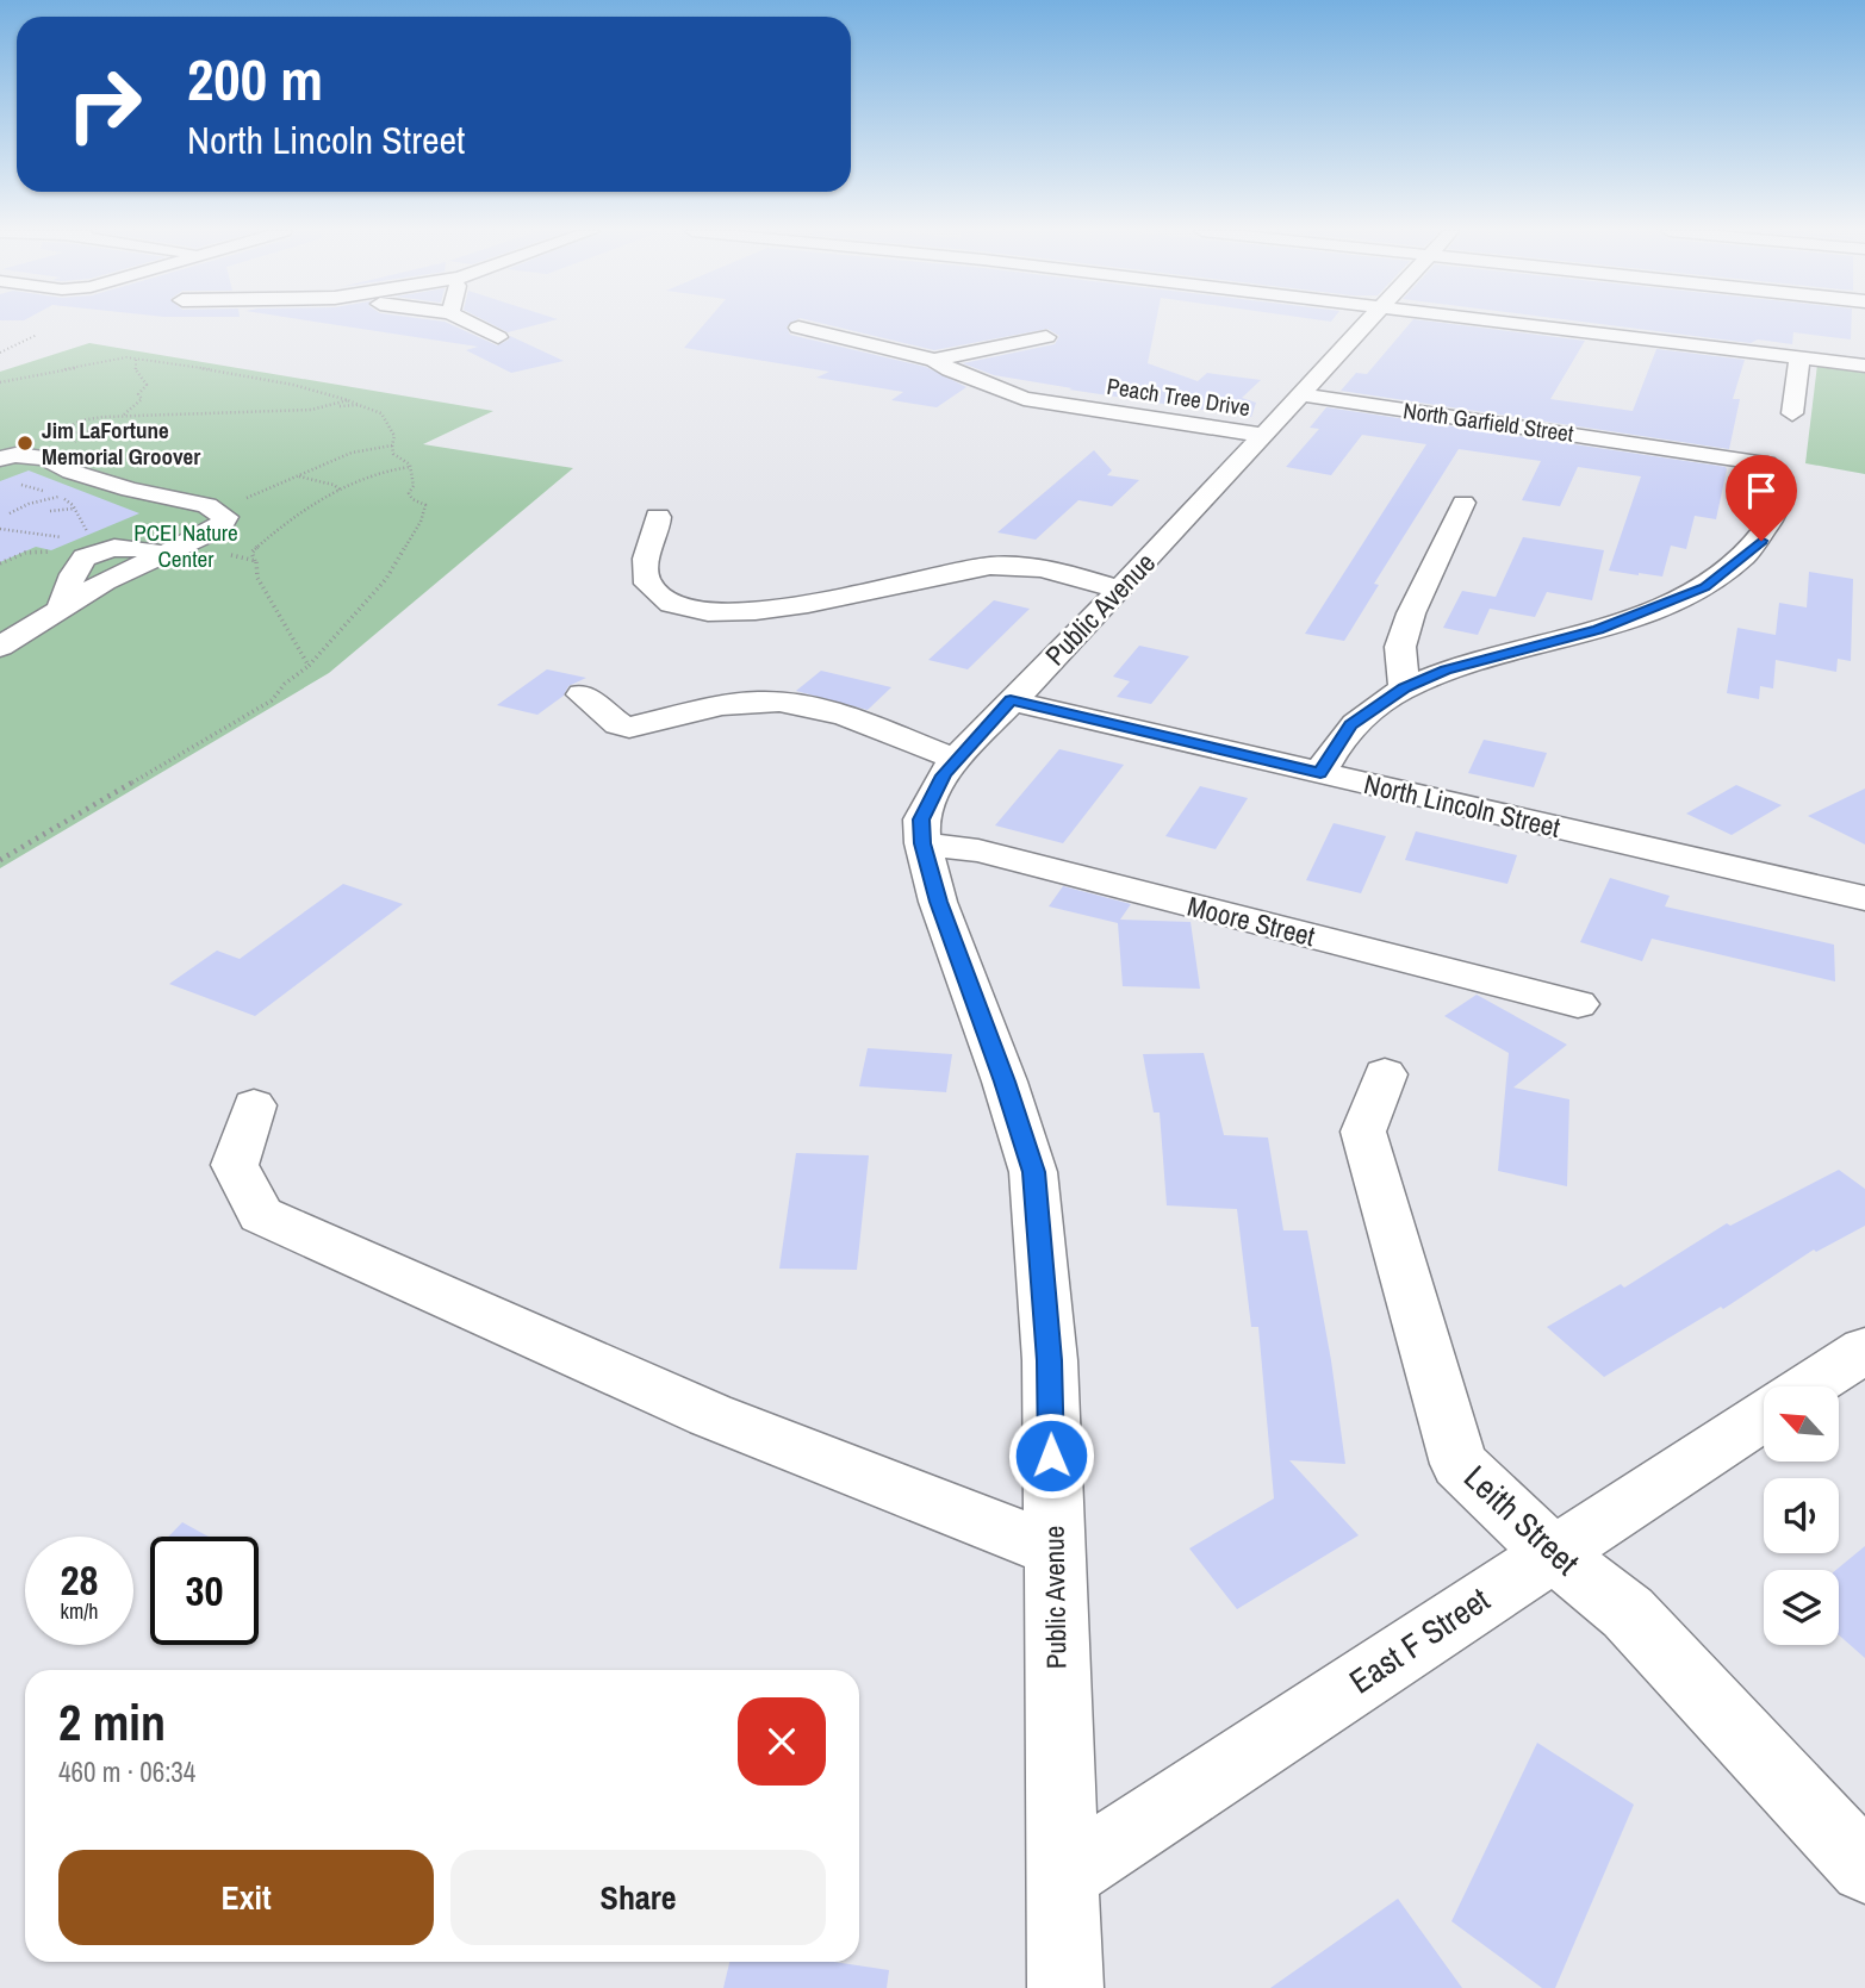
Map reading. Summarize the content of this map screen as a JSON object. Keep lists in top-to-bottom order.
{
  "streets": {
    "street": [
      "Peach Tree Drive",
      "North Garfield Street",
      "Public Avenue",
      "North Lincoln Street",
      "Moore Street",
      "Leith Street",
      "East F Street"
    ]
  },
  "crossings": [
    ["Peach Tree Drive", "Public Avenue"],
    ["North Garfield Street", "Public Avenue"],
    ["Public Avenue", "North Lincoln Street"],
    ["Public Avenue", "Moore Street"],
    ["Public Avenue", "East F Street"],
    ["Leith Street", "East F Street"]
  ],
  "parks": ["PCEI Nature Center"],
  "places": ["Jim LaFortune Memorial Groover"],
  "north": "top left",
  "page": {
    "turn": ["200 m", "North Lincoln Street"],
    "speed": "28 km/h",
    "limit": "30",
    "heading": ["2 min", "460 m · 06:34"],
    "buttons": ["Exit", "Share"]
  }
}
